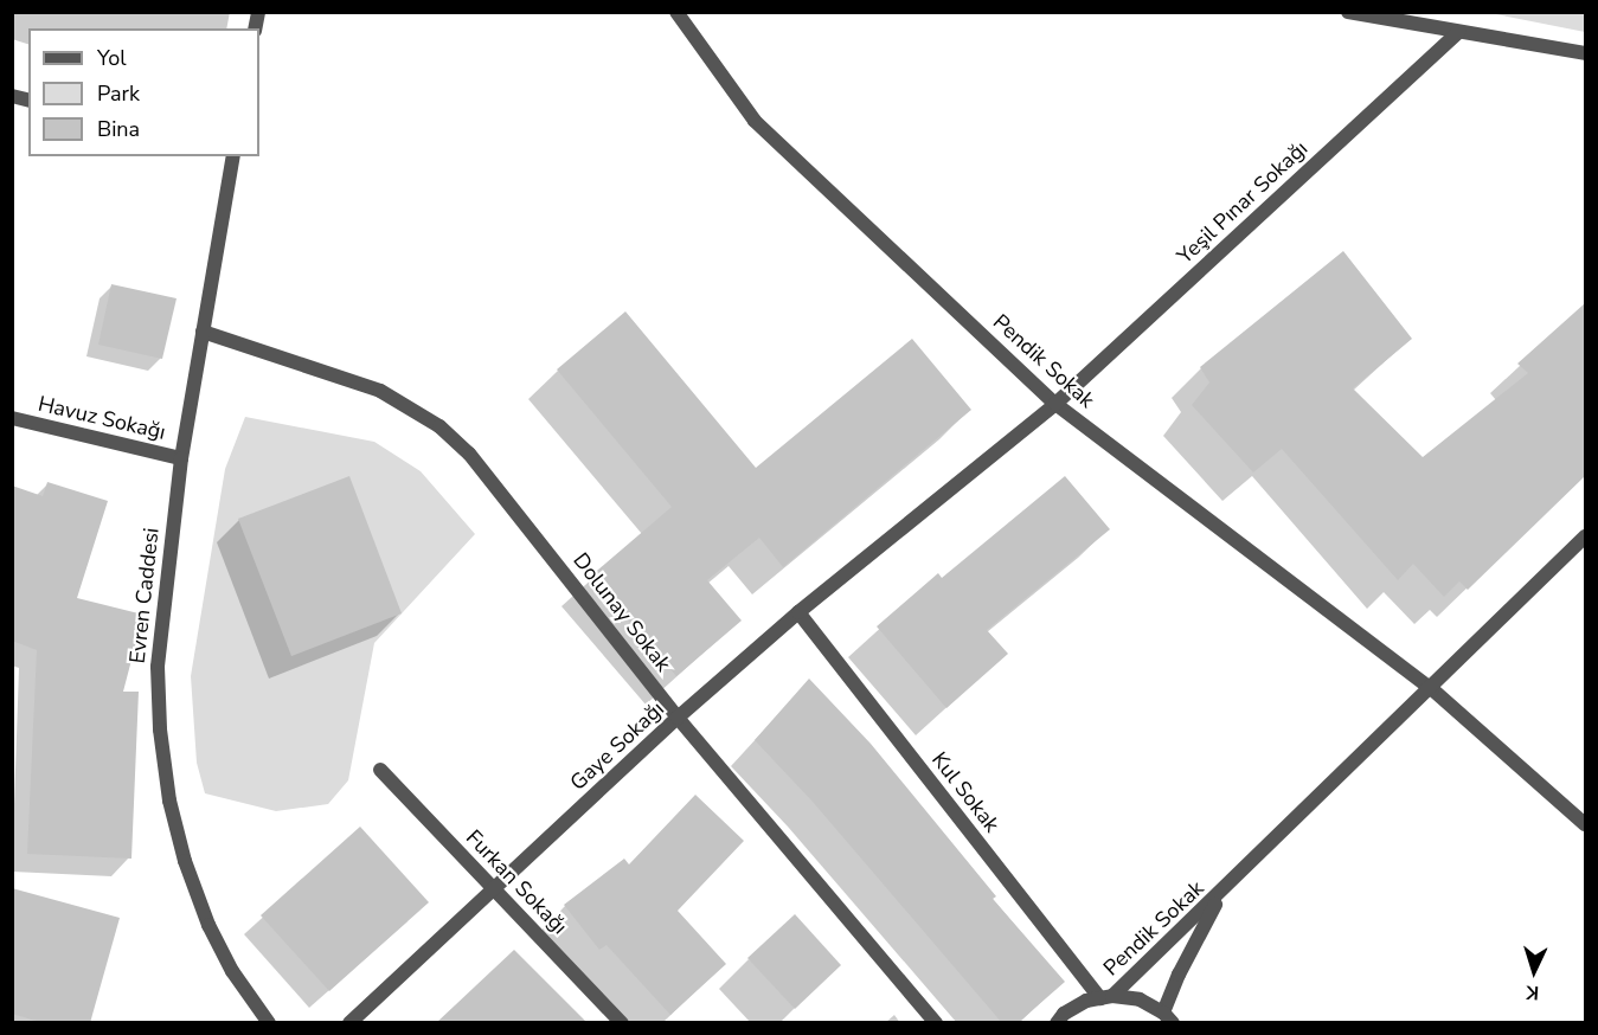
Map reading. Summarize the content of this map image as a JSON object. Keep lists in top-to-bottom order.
{
  "streets": {
    "street": [
      "Yeşil Pınar Sokağı",
      "Pendik Sokak",
      "Havuz Sokağı",
      "Evren Caddesi",
      "Dolunay Sokak",
      "Gaye Sokağı",
      "Kul Sokak",
      "Furkan Sokağı"
    ]
  },
  "crossings": [
    ["Yeşil Pınar Sokağı", "Pendik Sokak"],
    ["Yeşil Pınar Sokağı", "Gaye Sokağı"],
    ["Pendik Sokak", "Gaye Sokağı"],
    ["Pendik Sokak", "Kul Sokak"],
    ["Havuz Sokağı", "Evren Caddesi"],
    ["Evren Caddesi", "Dolunay Sokak"],
    ["Dolunay Sokak", "Gaye Sokağı"],
    ["Gaye Sokağı", "Kul Sokak"],
    ["Gaye Sokağı", "Furkan Sokağı"]
  ],
  "legend": ["Yol", "Park", "Bina"],
  "north": "bottom"
}
